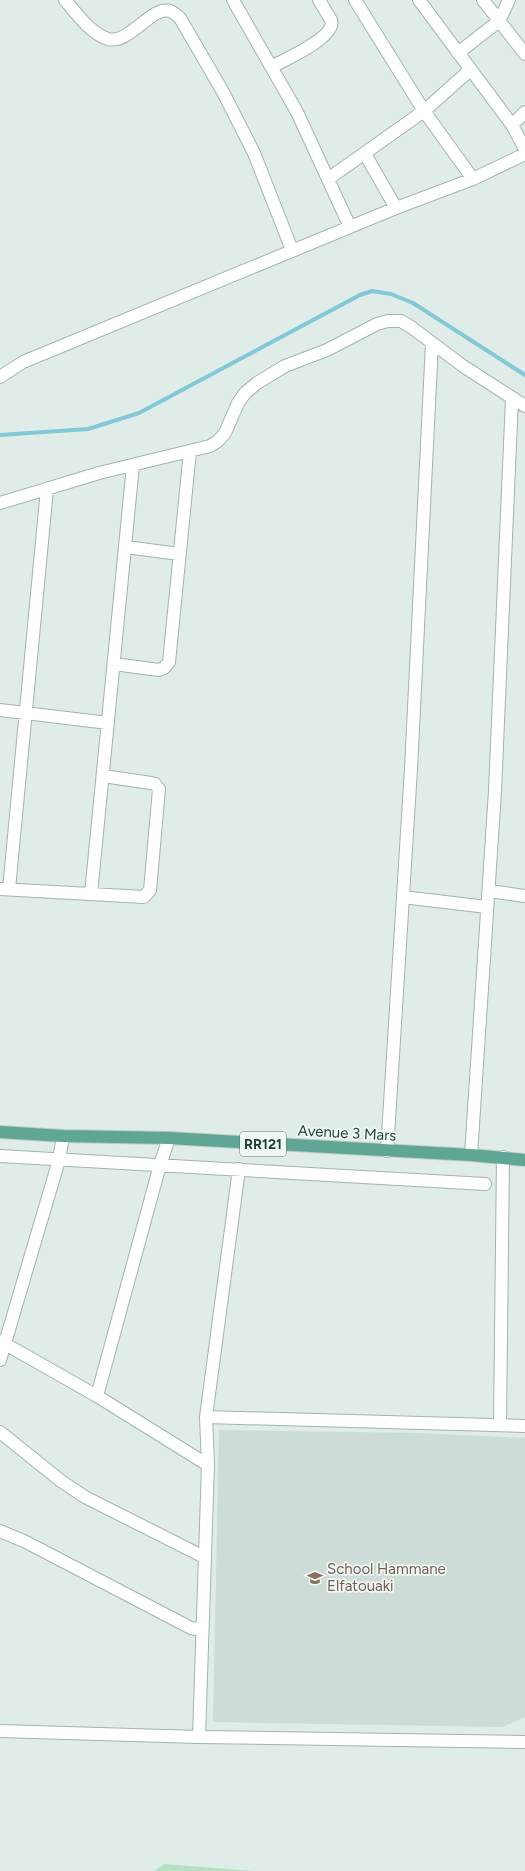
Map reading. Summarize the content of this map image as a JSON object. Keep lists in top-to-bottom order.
{
  "streets": {
    "main road": ["Avenue 3 Mars", "RR121"]
  },
  "places": {
    "school or university": ["School Hammane Elfatouaki"]
  }
}
